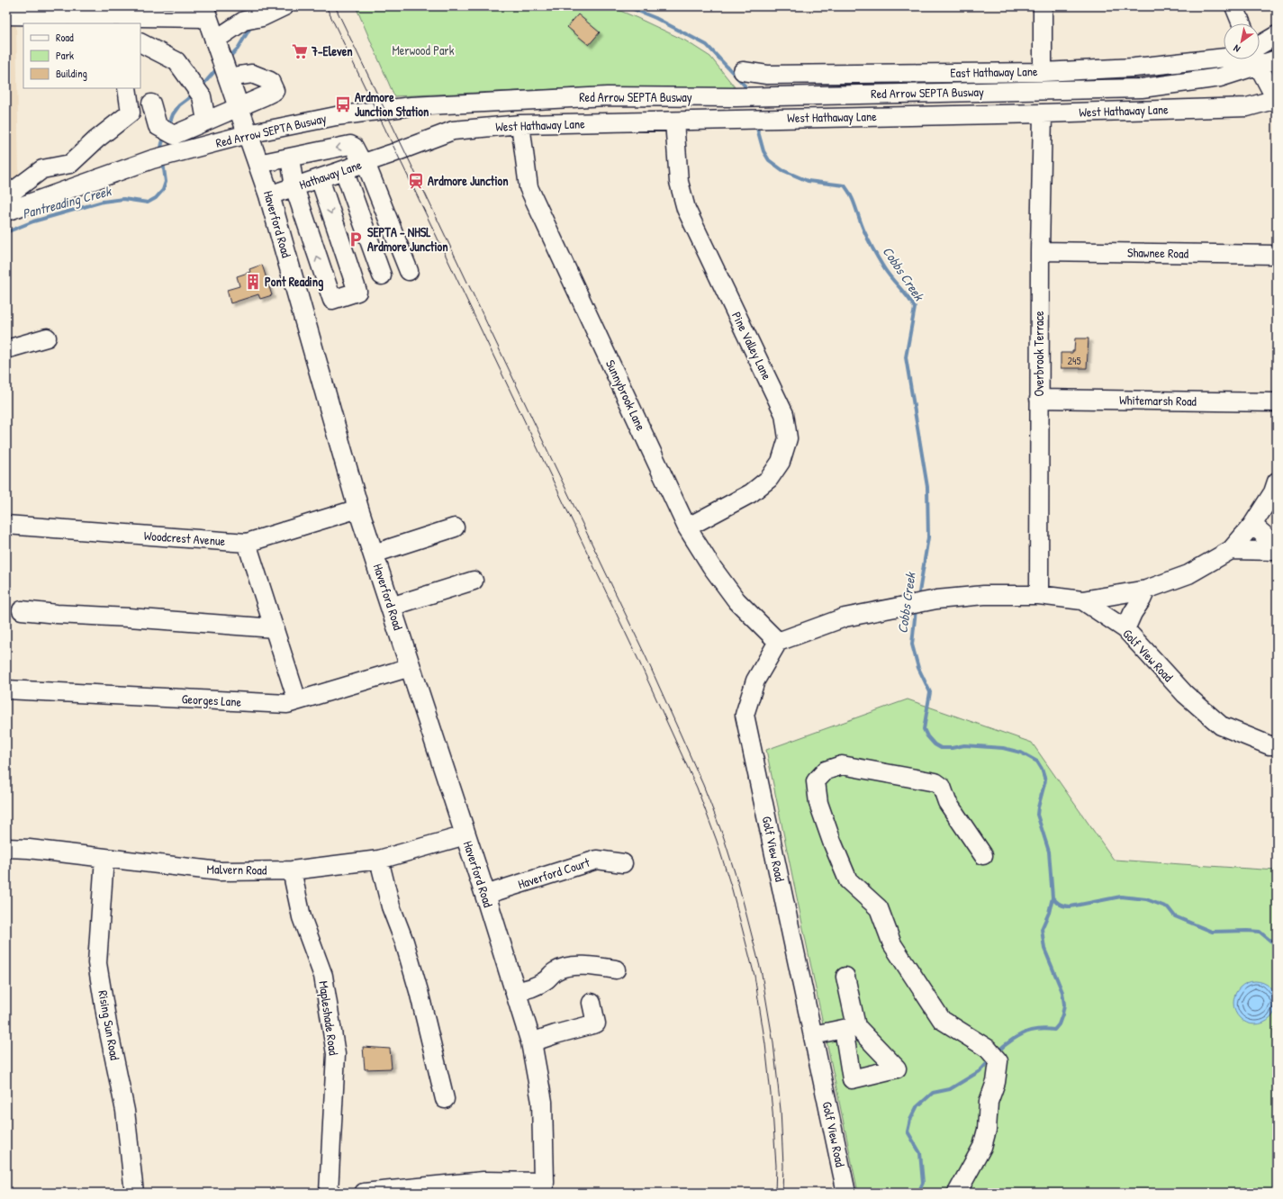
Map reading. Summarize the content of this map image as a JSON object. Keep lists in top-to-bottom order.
{
  "streets": {
    "main road": ["Haverford Road"],
    "street": [
      "East Hathaway Lane",
      "Red Arrow SEPTA Busway",
      "West Hathaway Lane",
      "Hathaway Lane",
      "Shawnee Road",
      "Pine Valley Lane",
      "Overbrook Terrace",
      "Sunnybrook Lane",
      "Whitemarsh Road",
      "Woodcrest Avenue",
      "Golf View Road",
      "Georges Lane",
      "Malvern Road",
      "Haverford Court",
      "Mapleshade Road",
      "Rising Sun Road"
    ]
  },
  "crossings": [
    ["Red Arrow SEPTA Busway", "Haverford Road"],
    ["West Hathaway Lane", "Hathaway Lane"],
    ["West Hathaway Lane", "Pine Valley Lane"],
    ["West Hathaway Lane", "Overbrook Terrace"],
    ["West Hathaway Lane", "Sunnybrook Lane"],
    ["Hathaway Lane", "Haverford Road"],
    ["Haverford Road", "Woodcrest Avenue"],
    ["Haverford Road", "Georges Lane"],
    ["Haverford Road", "Malvern Road"],
    ["Haverford Road", "Haverford Court"],
    ["Shawnee Road", "Overbrook Terrace"],
    ["Pine Valley Lane", "Sunnybrook Lane"],
    ["Overbrook Terrace", "Whitemarsh Road"],
    ["Overbrook Terrace", "Golf View Road"],
    ["Sunnybrook Lane", "Golf View Road"],
    ["Malvern Road", "Mapleshade Road"],
    ["Malvern Road", "Rising Sun Road"]
  ],
  "water": ["Pantreading Creek", "Cobbs Creek"],
  "parks": ["Merwood Park"],
  "places": {
    "supermarket": ["7-Eleven"],
    "bus stop": ["Ardmore Junction Station"],
    "station": ["Ardmore Junction"],
    "parking": ["SEPTA - NHSL Ardmore Junction"],
    "building": ["Pont Reading"]
  },
  "house_numbers": ["245"],
  "legend": ["Road", "Park", "Building"],
  "north": "bottom left"
}
